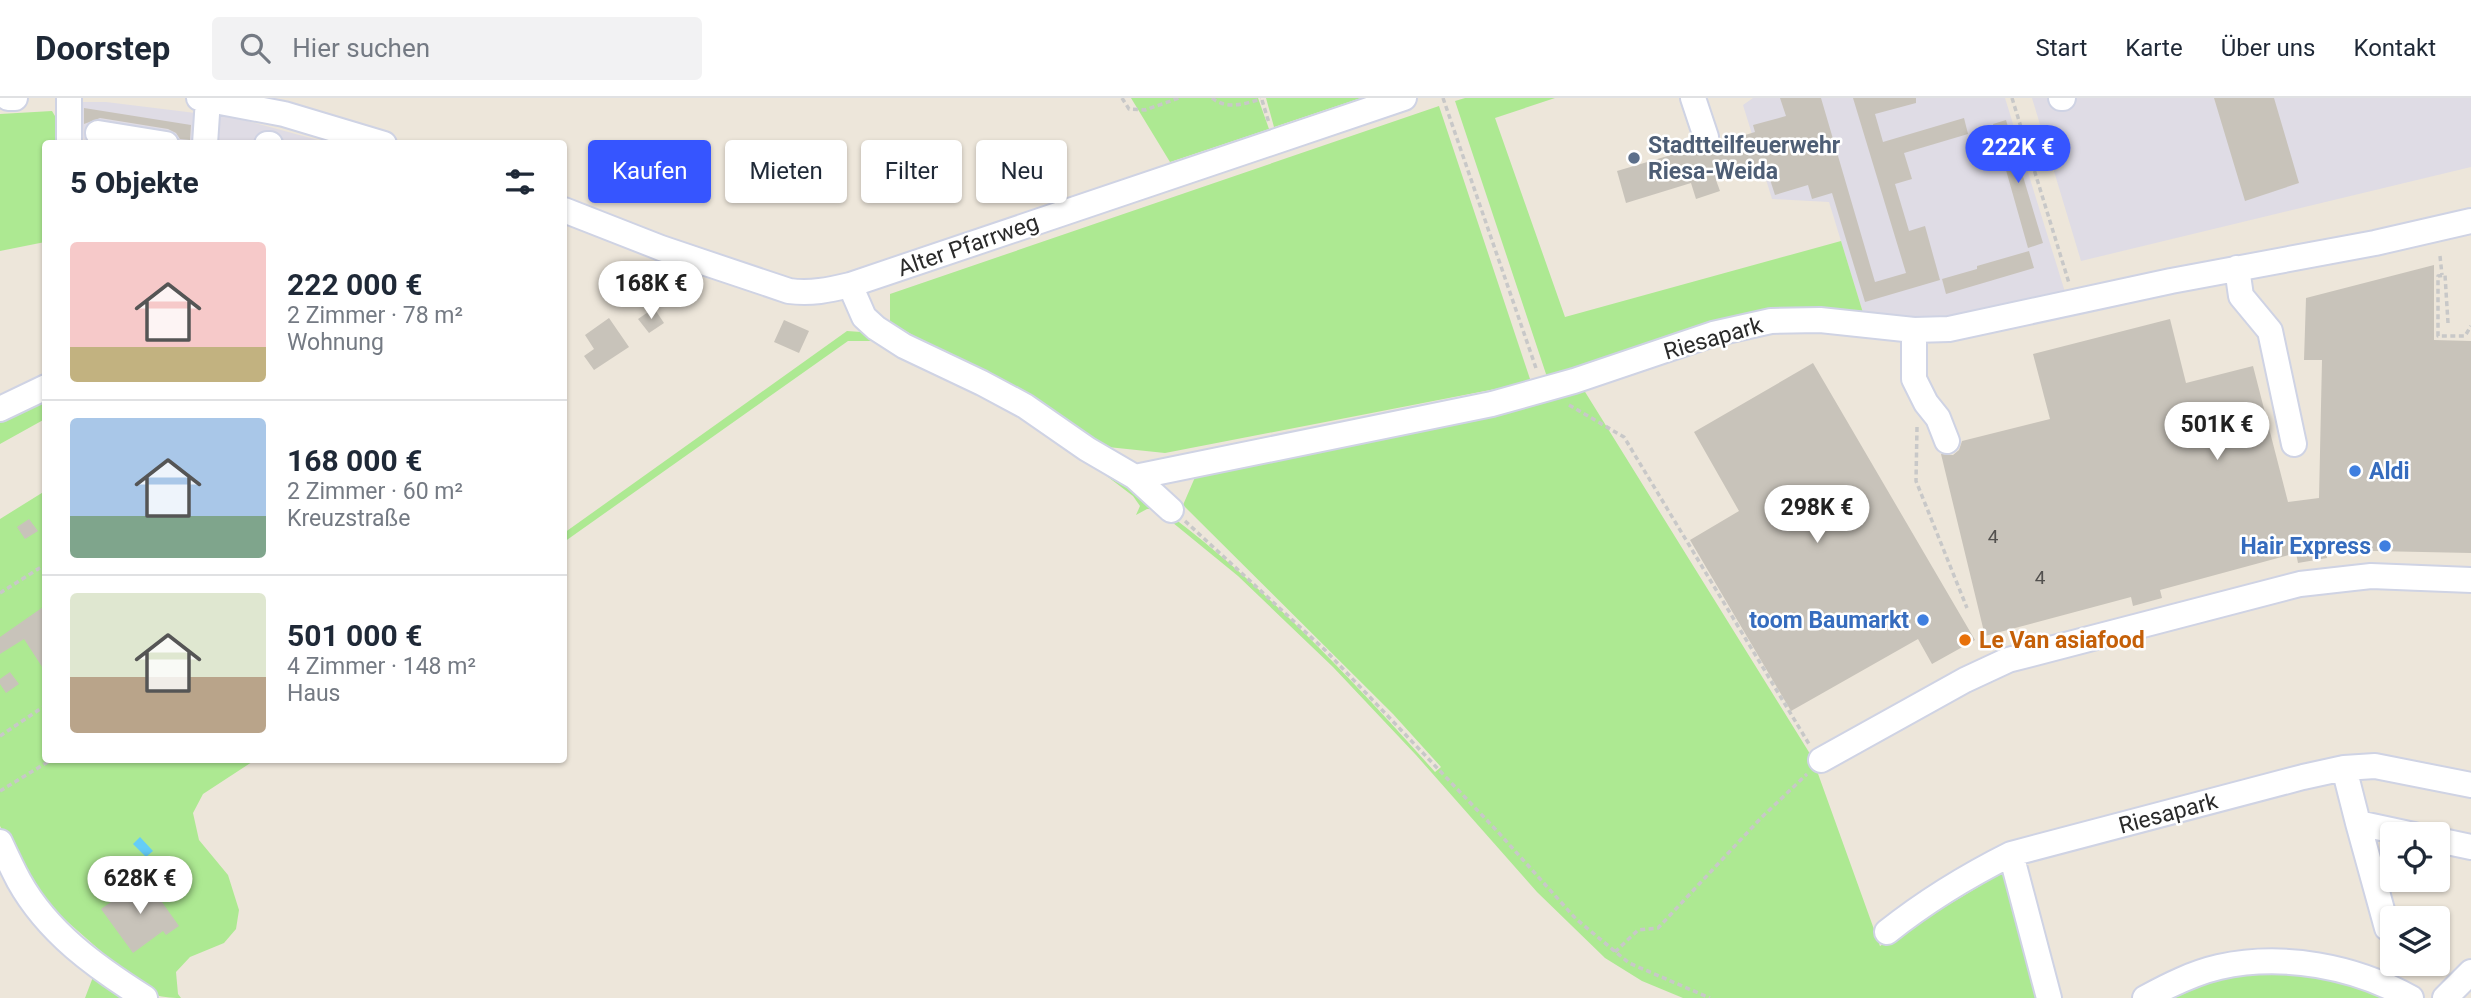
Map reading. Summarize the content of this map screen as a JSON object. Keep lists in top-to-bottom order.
{
  "streets": {
    "street": ["Alter Pfarrweg", "Riesapark"]
  },
  "places": [
    "Stadtteilfeuerwehr Riesa-Weida",
    "Aldi",
    "Hair Express",
    "toom Baumarkt",
    "Le Van asiafood"
  ],
  "house_numbers": ["4", "4"],
  "page": {
    "header": "Doorstep",
    "search": "Hier suchen",
    "nav": [
      "Start",
      "Karte",
      "Über uns",
      "Kontakt"
    ],
    "price": [
      "222K €",
      "168K €",
      "501K €",
      "298K €",
      "628K €"
    ],
    "chip": [
      "Kaufen",
      "Mieten",
      "Filter",
      "Neu"
    ],
    "heading": "5 Objekte",
    "list": [
      {
        "name": "222 000 €",
        "note": "2 Zimmer · 78 m² · Wohnung"
      },
      {
        "name": "168 000 €",
        "note": "2 Zimmer · 60 m² · Kreuzstraße"
      },
      {
        "name": "501 000 €",
        "note": "4 Zimmer · 148 m² · Haus"
      }
    ]
  }
}
